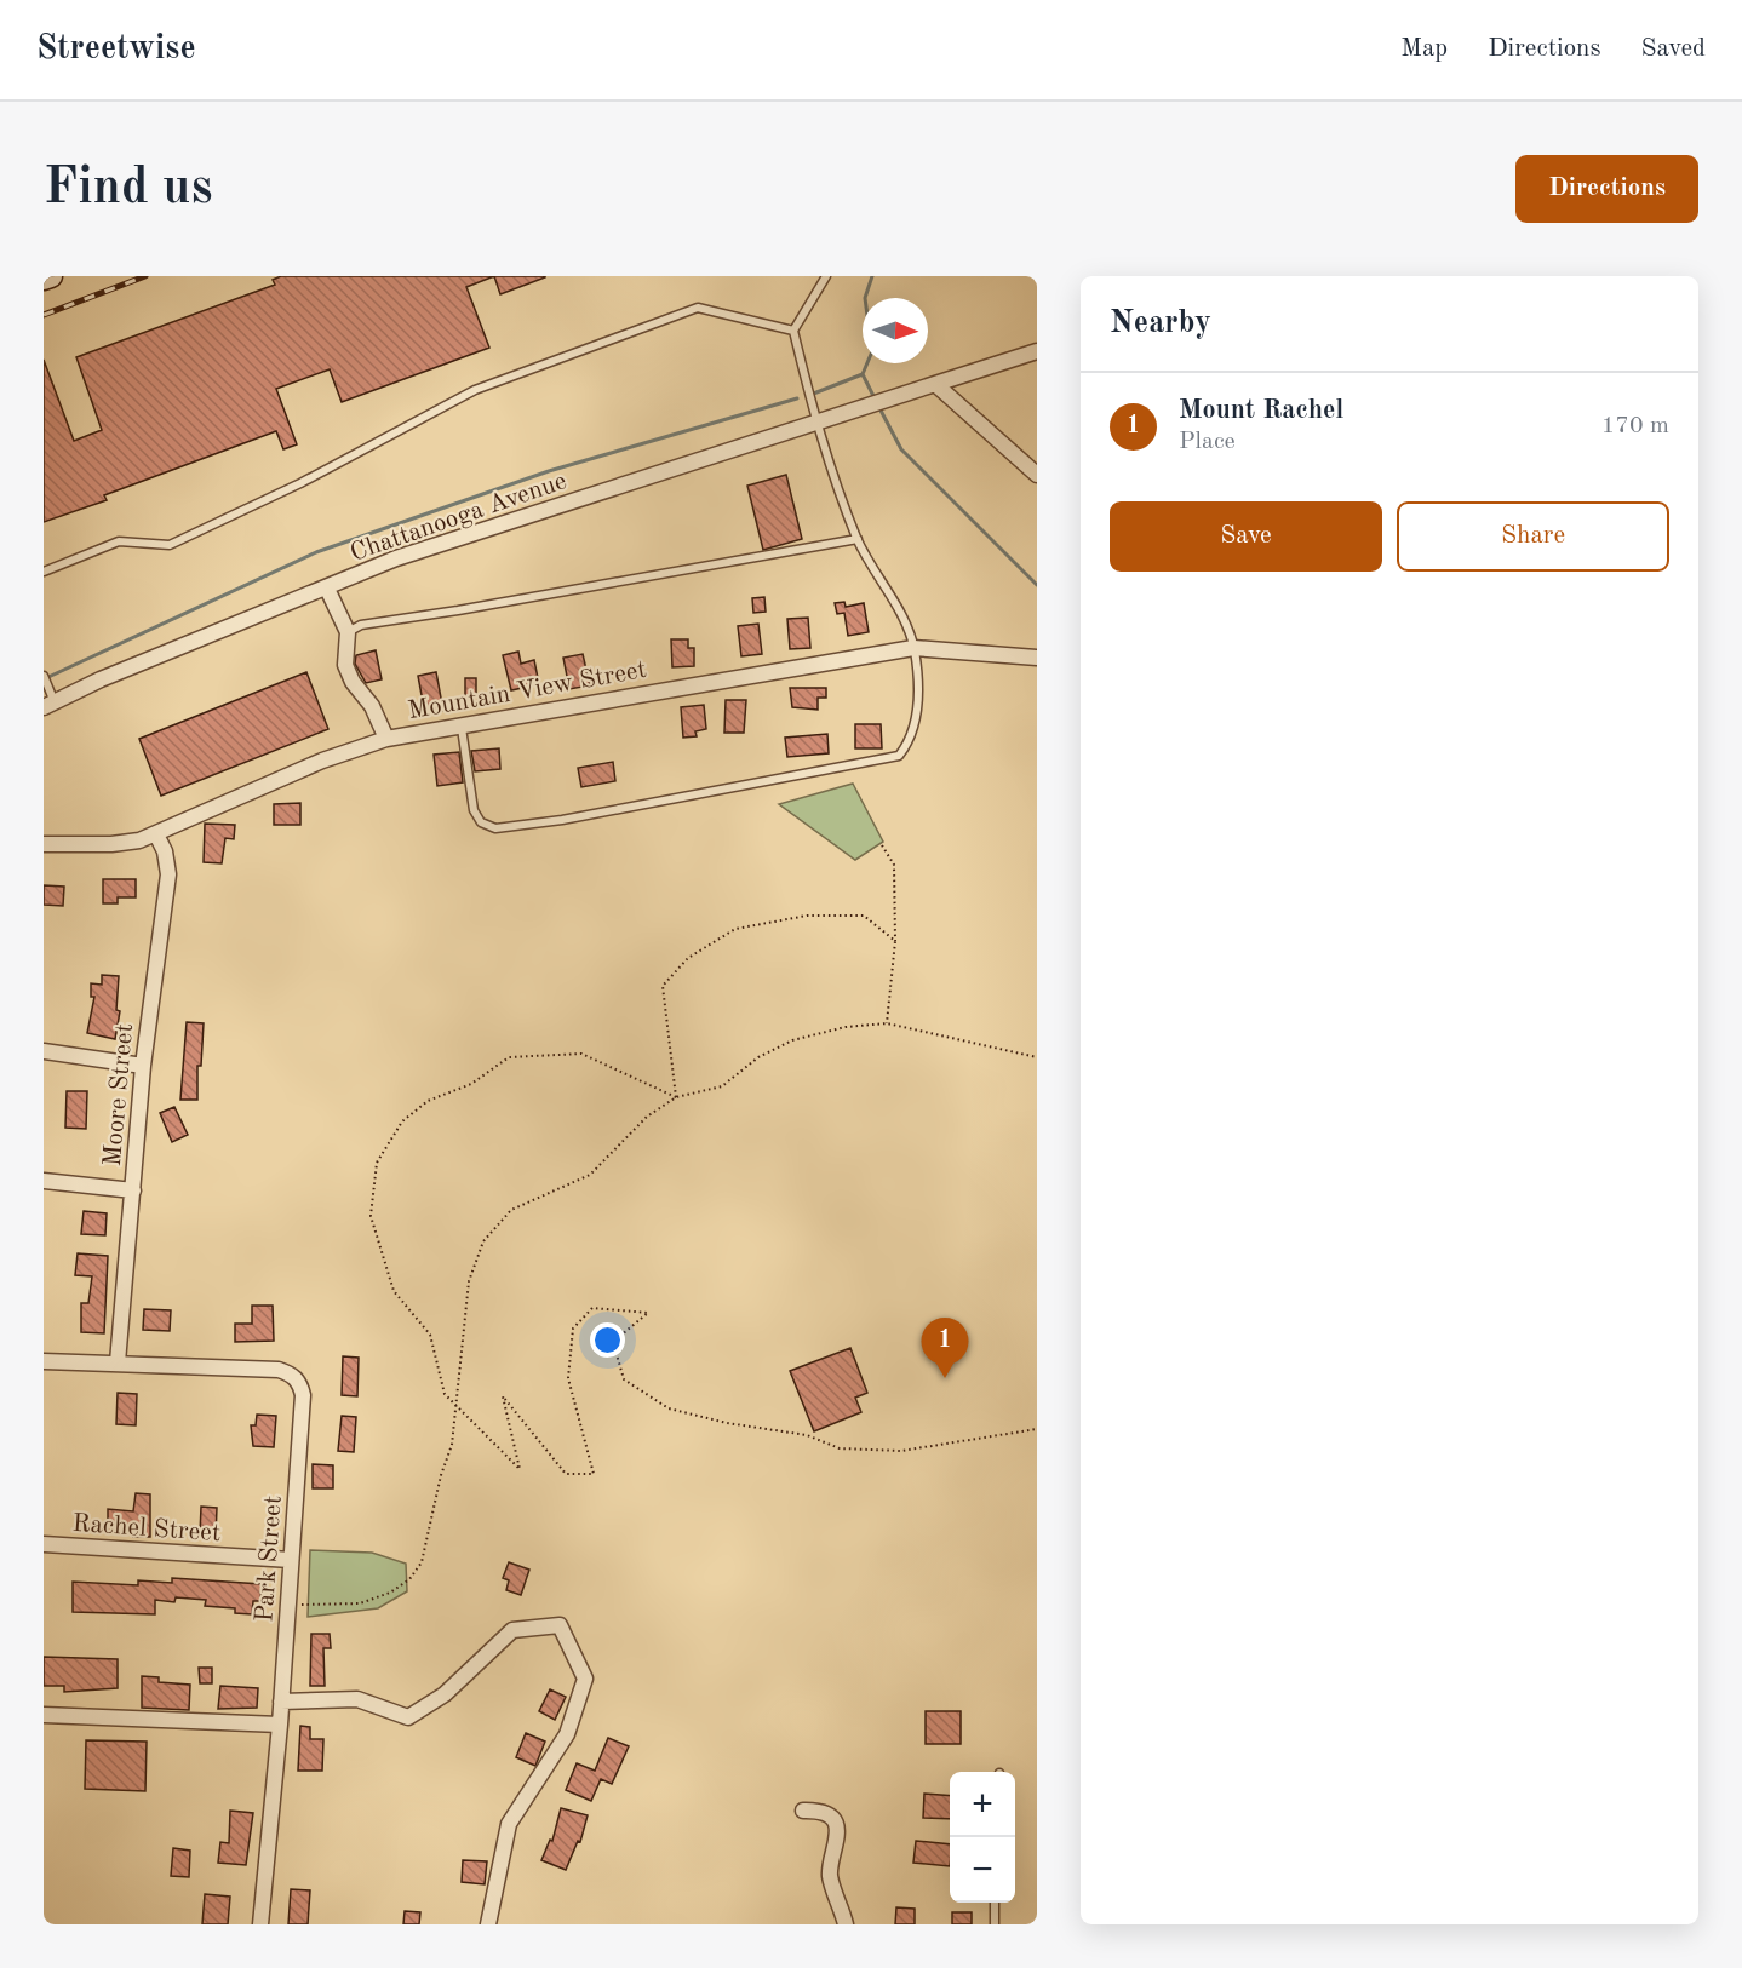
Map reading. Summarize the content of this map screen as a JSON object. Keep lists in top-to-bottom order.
{
  "streets": {
    "street": [
      "Chattanooga Avenue",
      "Mountain View Street",
      "Moore Street",
      "Rachel Street",
      "Park Street"
    ]
  },
  "crossings": [
    ["Mountain View Street", "Moore Street"],
    ["Moore Street", "Park Street"],
    ["Rachel Street", "Park Street"]
  ],
  "north": "right",
  "page": {
    "header": "Streetwise",
    "nav": ["Map", "Directions", "Saved"],
    "buttons": [
      "Directions",
      ["Save", "Share"]
    ],
    "title": "Find us",
    "heading": "Nearby",
    "list": [
      {
        "mark": "1",
        "name": "Mount Rachel",
        "note": "Place",
        "value": "170 m"
      }
    ],
    "pins": "1",
    "map_buttons": ["+", "−"]
  }
}
